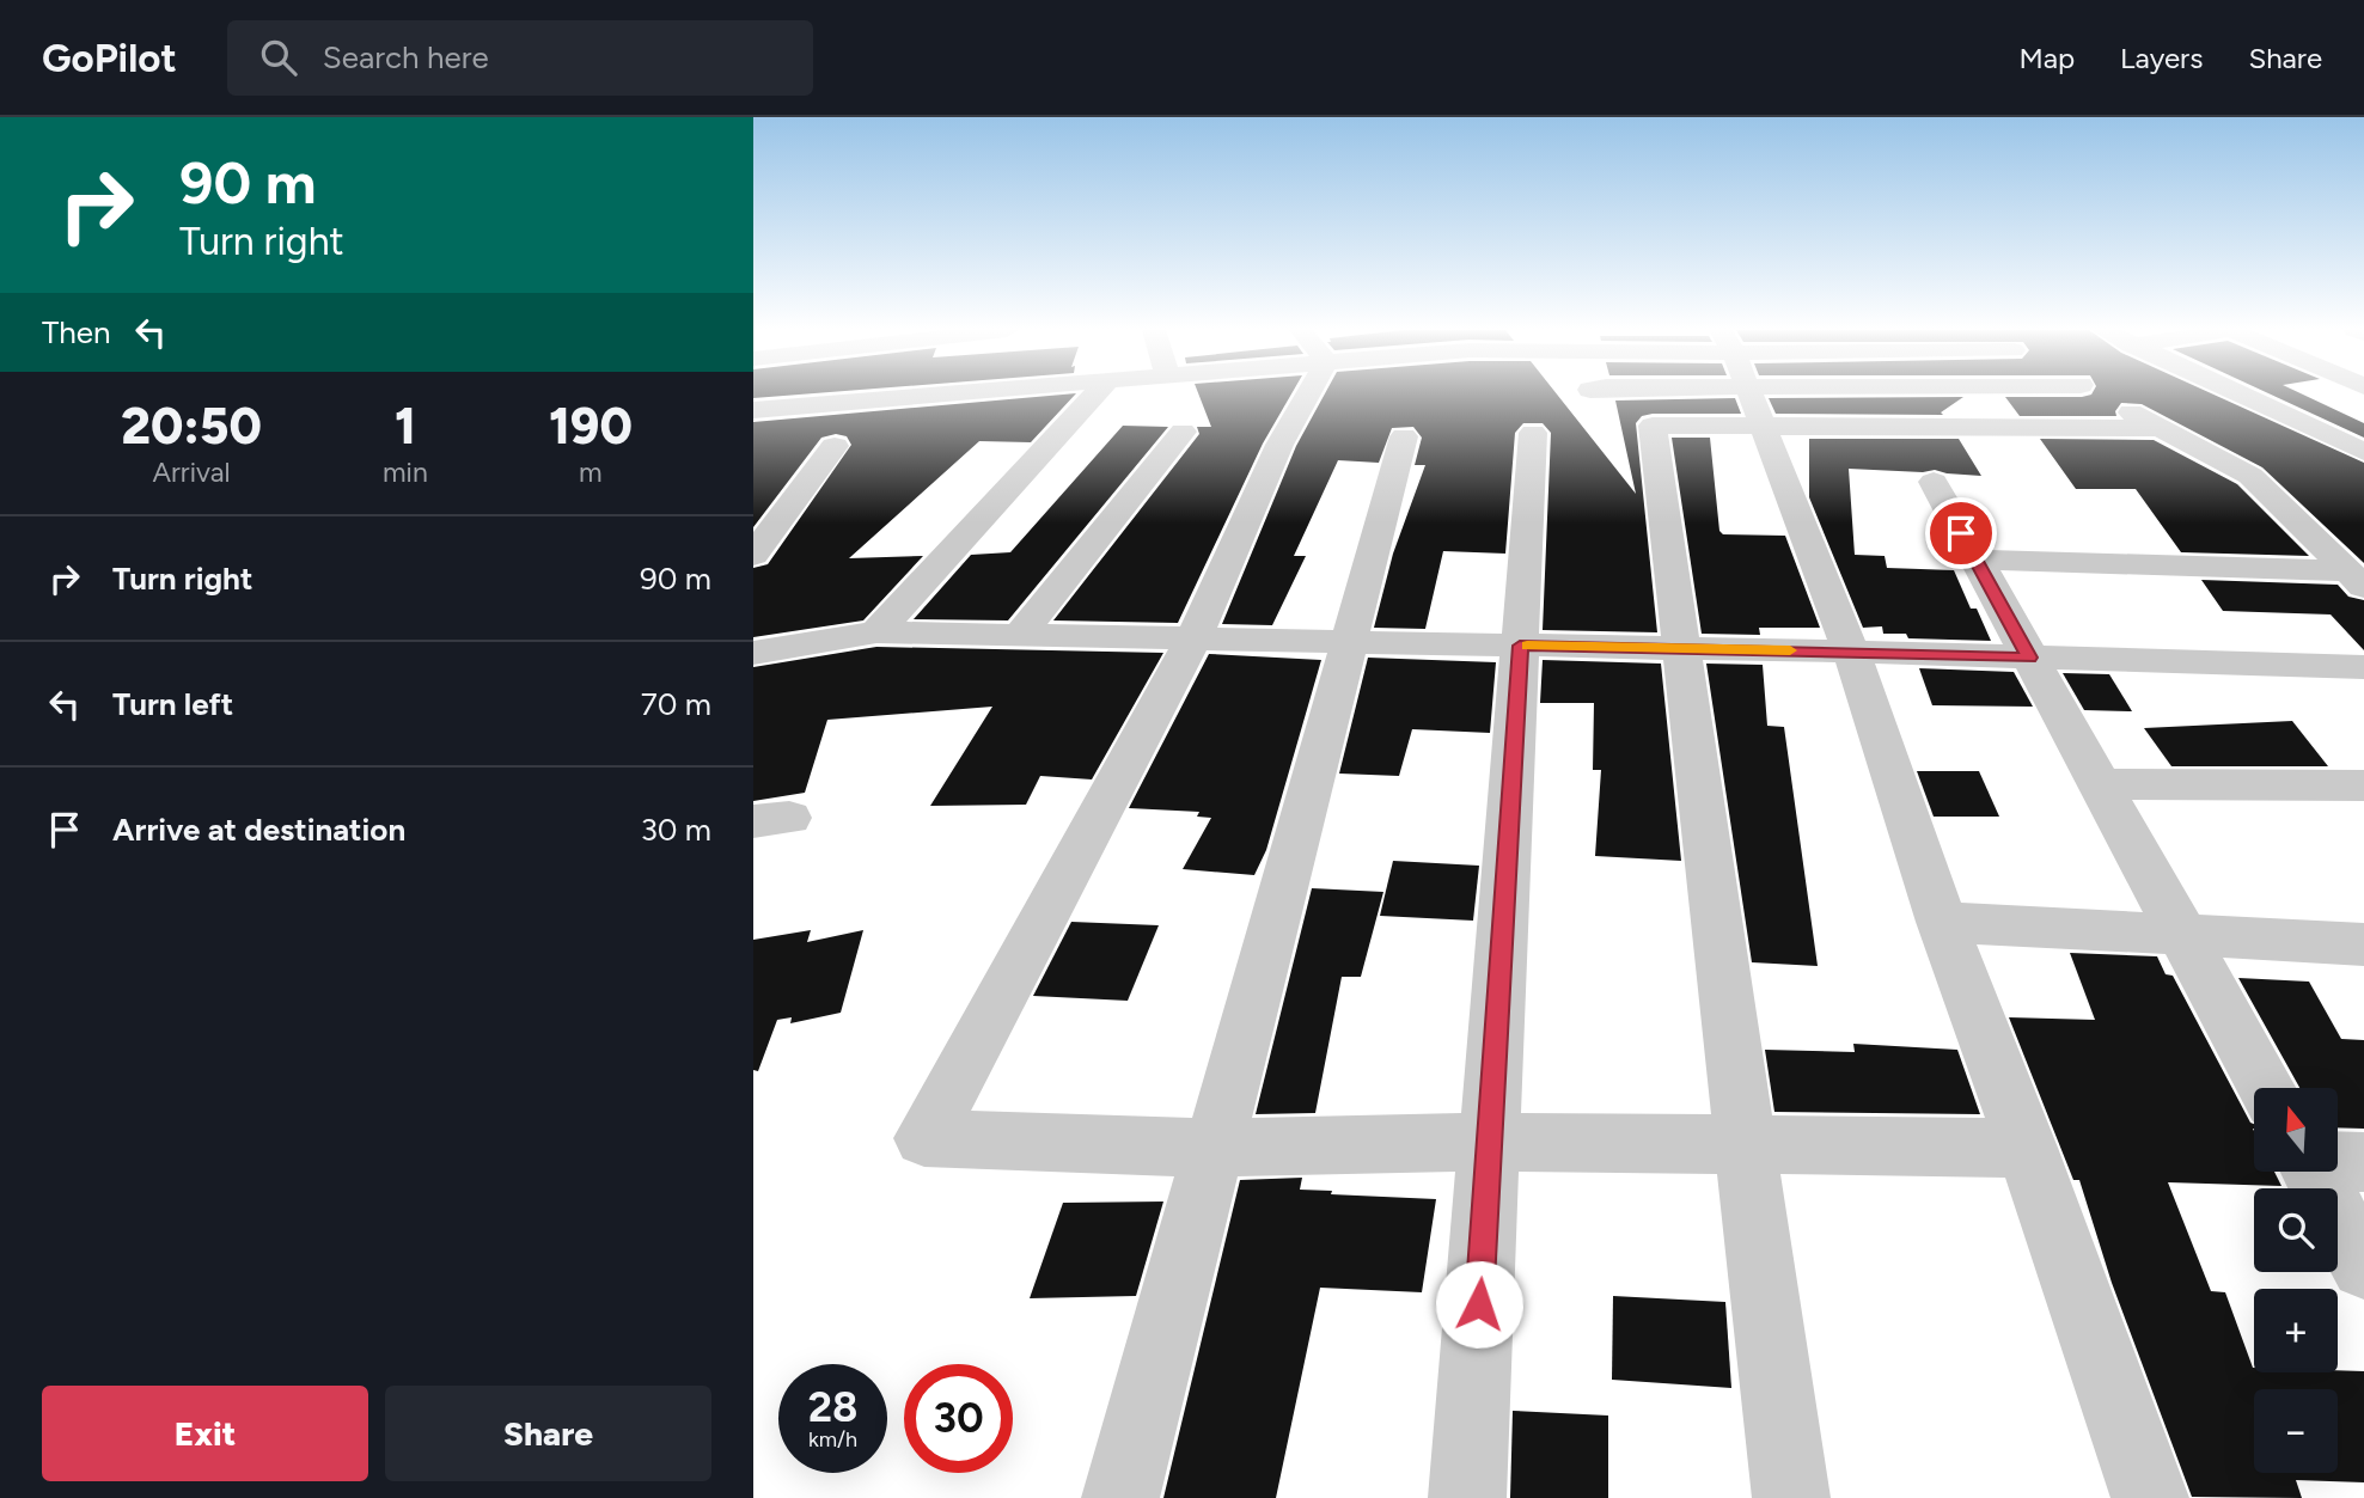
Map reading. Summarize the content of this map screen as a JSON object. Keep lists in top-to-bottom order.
{
  "north": "top",
  "page": {
    "header": "GoPilot",
    "search": "Search here",
    "nav": ["Map", "Layers", "Share"],
    "turn": ["90 m", "Turn right"],
    "then": "Then",
    "eta": [
      "20:50",
      "Arrival",
      "1",
      "min",
      "190",
      "m"
    ],
    "list": [
      {
        "name": "Turn right",
        "value": "90 m"
      },
      {
        "name": "Turn left",
        "value": "70 m"
      },
      {
        "name": "Arrive at destination",
        "value": "30 m"
      }
    ],
    "map_buttons": ["+", "−"],
    "speed": "28 km/h",
    "limit": "30",
    "buttons": ["Exit", "Share"]
  }
}
